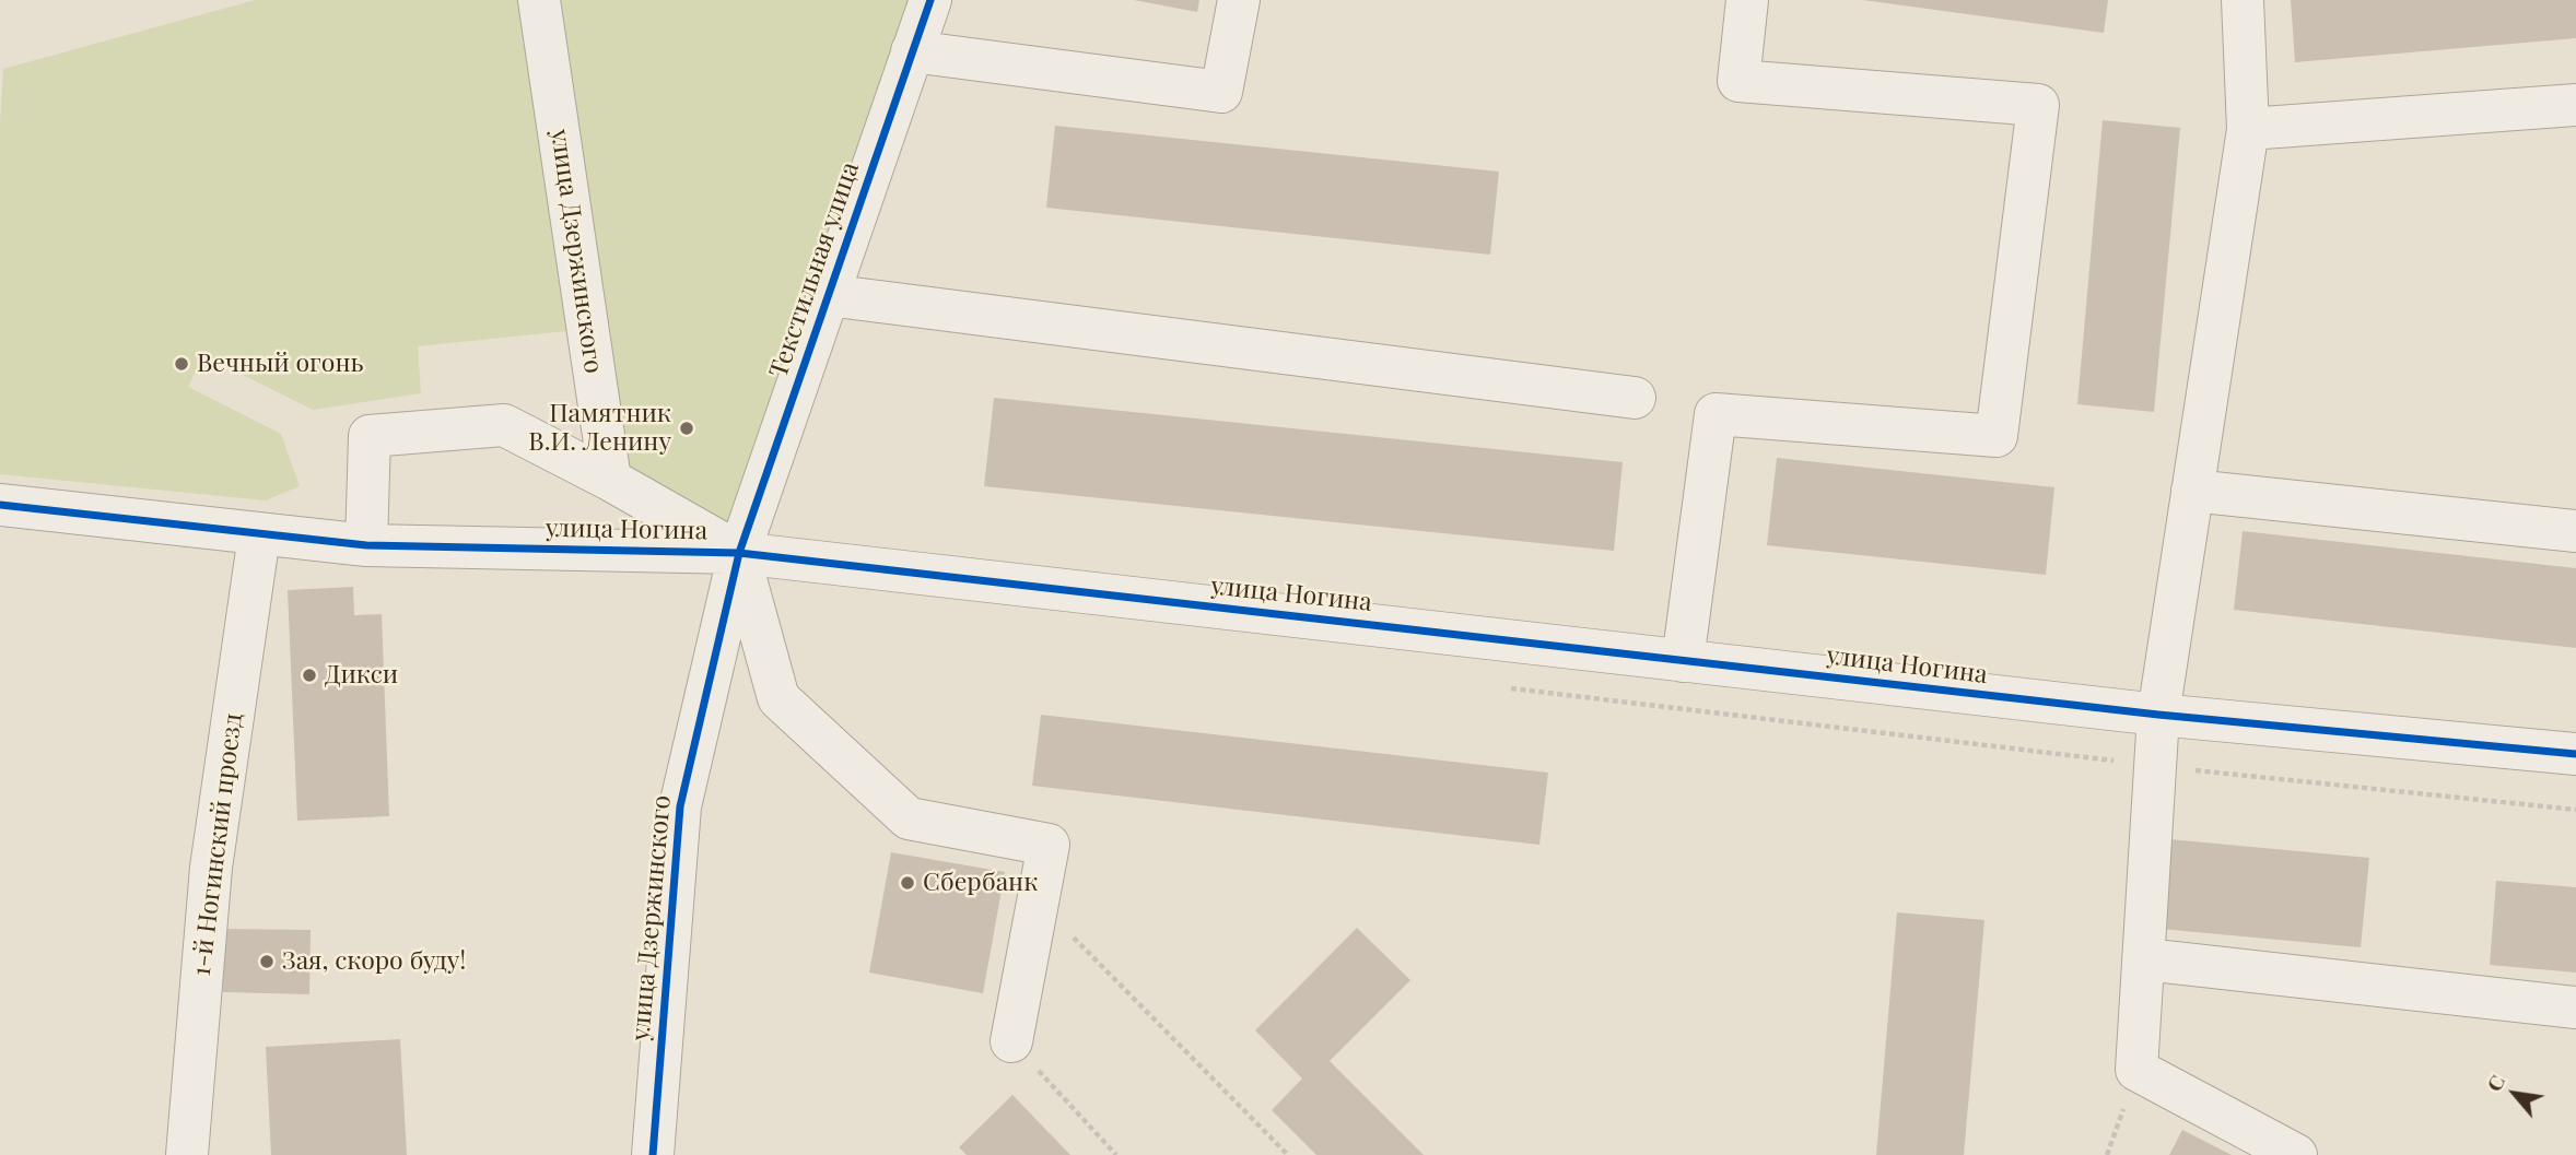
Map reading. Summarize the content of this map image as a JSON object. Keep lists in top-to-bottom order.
{
  "streets": {
    "street": [
      "улица Дзержинского",
      "Текстильная улица",
      "улица Ногина",
      "1-й Ногинский проезд"
    ]
  },
  "crossings": [
    ["улица Дзержинского", "Текстильная улица"],
    ["улица Дзержинского", "улица Ногина"],
    ["Текстильная улица", "улица Ногина"],
    ["улица Ногина", "1-й Ногинский проезд"]
  ],
  "places": [
    "Вечный огонь",
    "Памятник В.И. Ленину",
    "Дикси",
    "Сбербанк",
    "Зая, скоро буду!"
  ],
  "north": "top left"
}
